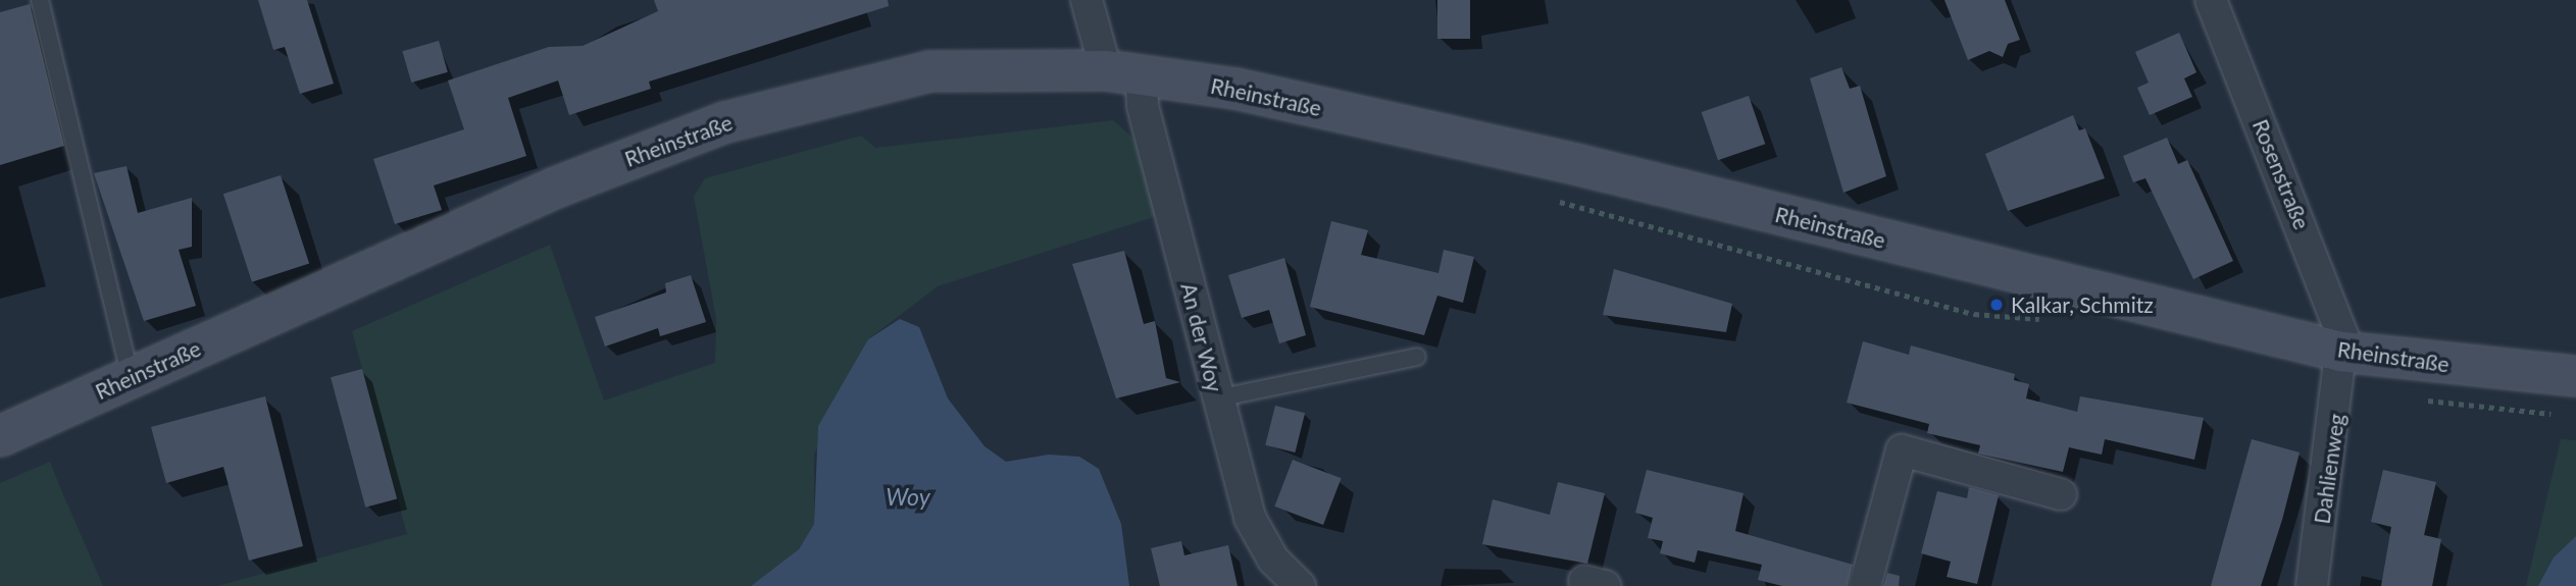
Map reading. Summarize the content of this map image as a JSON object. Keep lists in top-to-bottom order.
{
  "streets": {
    "main road": ["Rheinstraße"],
    "street": ["Rosenstraße", "An der Woy", "Dahlienweg"]
  },
  "crossings": [
    ["Rheinstraße", "Rosenstraße"],
    ["Rheinstraße", "An der Woy"],
    ["Rheinstraße", "Dahlienweg"],
    ["Rosenstraße", "Dahlienweg"]
  ],
  "water": ["Woy"],
  "places": ["Kalkar, Schmitz"]
}
